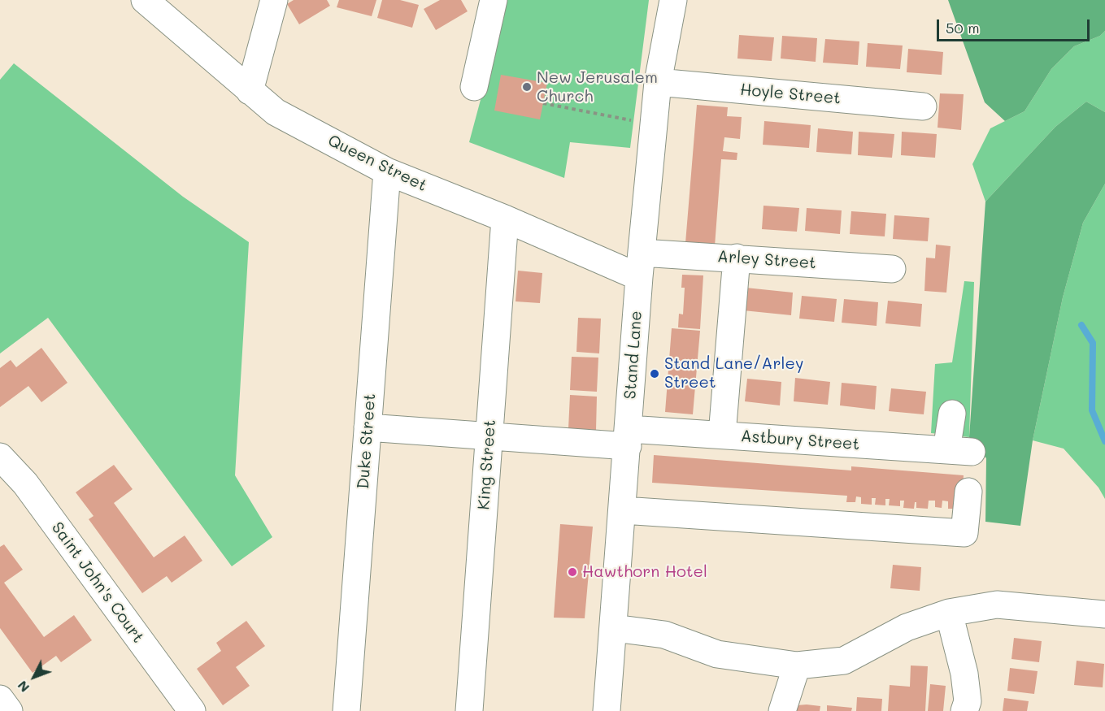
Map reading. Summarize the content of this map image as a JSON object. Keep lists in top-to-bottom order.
{
  "streets": {
    "street": [
      "Hoyle Street",
      "Queen Street",
      "Arley Street",
      "Stand Lane",
      "Astbury Street",
      "Duke Street",
      "King Street",
      "Saint John's Court"
    ]
  },
  "crossings": [
    ["Hoyle Street", "Stand Lane"],
    ["Queen Street", "Arley Street"],
    ["Queen Street", "Stand Lane"],
    ["Queen Street", "Duke Street"],
    ["Queen Street", "King Street"],
    ["Arley Street", "Stand Lane"],
    ["Stand Lane", "Astbury Street"],
    ["Astbury Street", "Duke Street"],
    ["Astbury Street", "King Street"]
  ],
  "places": ["New Jerusalem Church", "Stand Lane/Arley Street", "Hawthorn Hotel"],
  "scale_bar": "50 m",
  "north": "bottom left"
}
